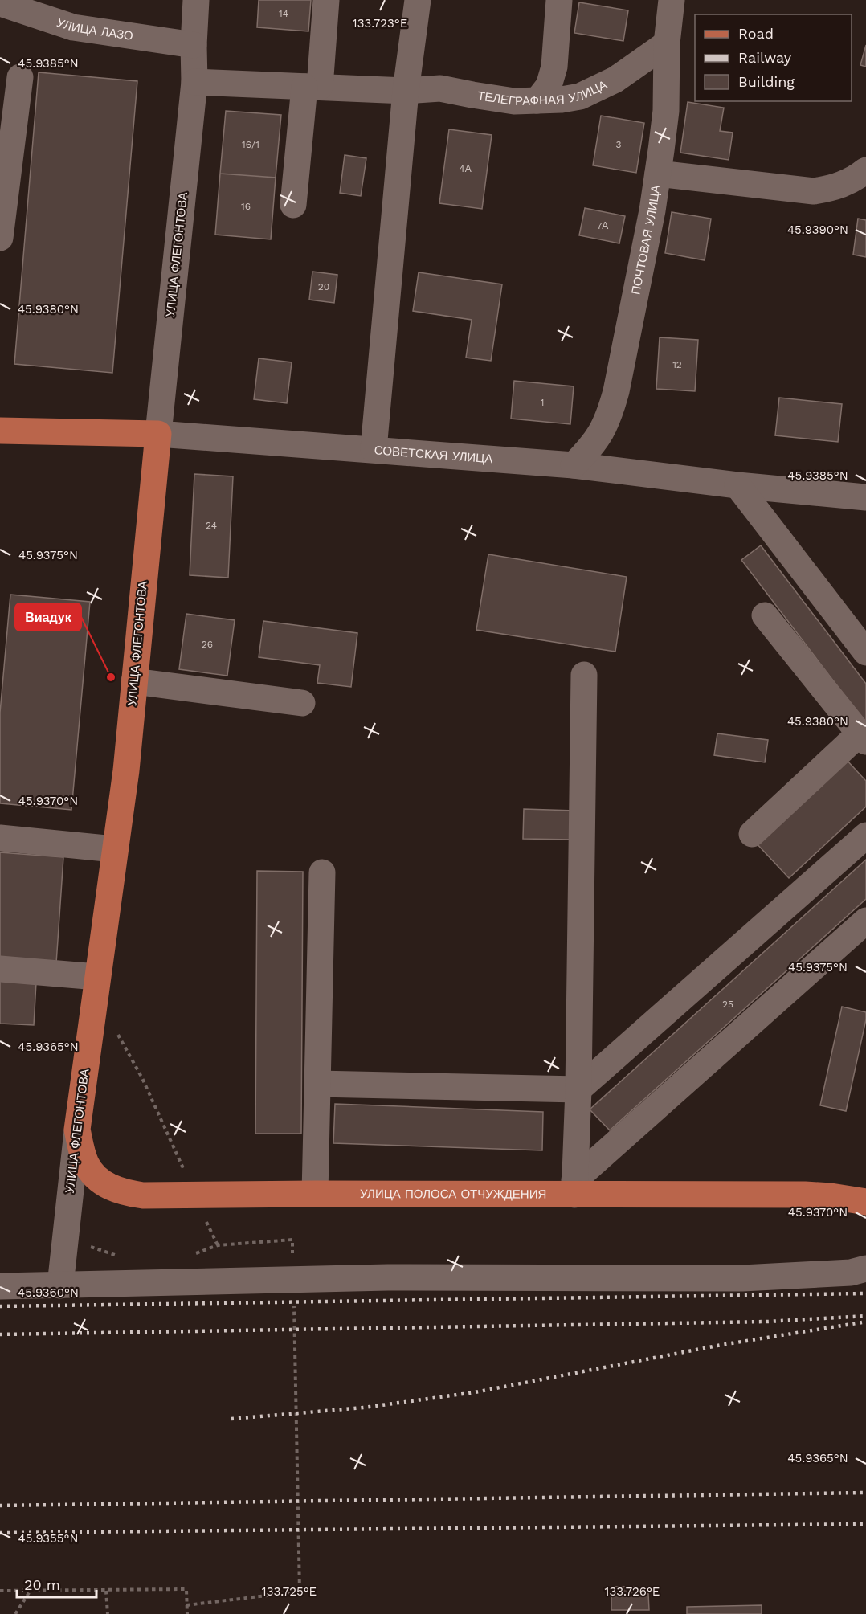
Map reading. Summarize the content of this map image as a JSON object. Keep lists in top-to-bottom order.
{
  "streets": {
    "main road": ["УЛИЦА ФЛЕГОНТОВА", "СОВЕТСКАЯ УЛИЦА", "УЛИЦА ПОЛОСА ОТЧУЖДЕНИЯ"],
    "street": ["УЛИЦА ЛАЗО", "ТЕЛЕГРАФНАЯ УЛИЦА", "ПОЧТОВАЯ УЛИЦА"]
  },
  "crossings": [
    ["УЛИЦА ЛАЗО", "УЛИЦА ФЛЕГОНТОВА"],
    ["ТЕЛЕГРАФНАЯ УЛИЦА", "ПОЧТОВАЯ УЛИЦА"],
    ["ТЕЛЕГРАФНАЯ УЛИЦА", "УЛИЦА ФЛЕГОНТОВА"],
    ["ПОЧТОВАЯ УЛИЦА", "СОВЕТСКАЯ УЛИЦА"],
    ["УЛИЦА ФЛЕГОНТОВА", "СОВЕТСКАЯ УЛИЦА"],
    ["УЛИЦА ФЛЕГОНТОВА", "УЛИЦА ПОЛОСА ОТЧУЖДЕНИЯ"]
  ],
  "places": ["Виадук"],
  "house_numbers": [
    "14",
    "16/1",
    "3",
    "4А",
    "16",
    "7А",
    "20",
    "12",
    "1",
    "24",
    "26",
    "25"
  ],
  "legend": ["Road", "Railway", "Building"],
  "scale_bar": "20 m",
  "coordinates": [
    "133.723°E",
    "45.9385°N",
    "45.9390°N",
    "45.9380°N",
    "45.9375°N",
    "45.9370°N",
    "45.9365°N",
    "45.9360°N",
    "45.9355°N",
    "133.725°E",
    "133.726°E"
  ]
}
